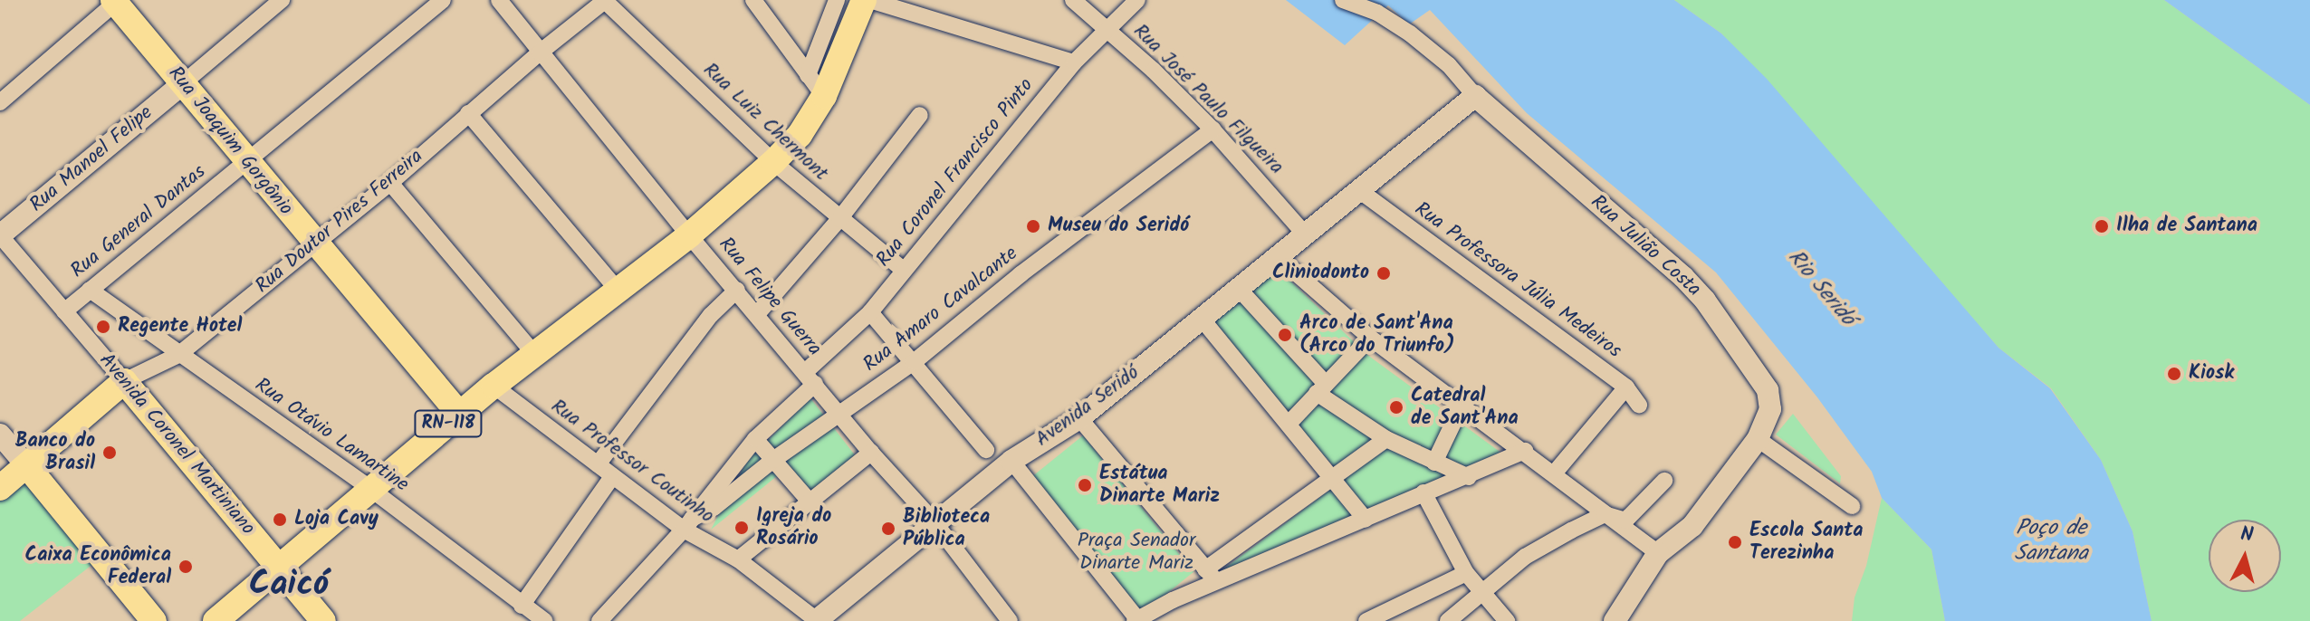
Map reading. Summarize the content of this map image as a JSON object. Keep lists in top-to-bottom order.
{
  "streets": {
    "main road": [
      "Rua Joaquim Gorgônio",
      "Rua Manoel Felipe",
      "Rua Doutor Pires Ferreira",
      "Rua Julião Costa",
      "Avenida Seridó",
      "RN-118",
      "Avenida Coronel Martiniano"
    ],
    "street": [
      "Rua José Paulo Filgueira",
      "Rua Luiz Chermont",
      "Rua Coronel Francisco Pinto",
      "Rua General Dantas",
      "Rua Professora Júlia Medeiros",
      "Rua Felipe Guerra",
      "Rua Amaro Cavalcante",
      "Rua Otávio Lamartine",
      "Rua Professor Coutinho"
    ]
  },
  "crossings": [
    ["Rua José Paulo Filgueira", "Rua Coronel Francisco Pinto"],
    ["Rua José Paulo Filgueira", "Rua Amaro Cavalcante"],
    ["Rua José Paulo Filgueira", "Avenida Seridó"],
    ["Rua Luiz Chermont", "Rua Coronel Francisco Pinto"],
    ["Rua Luiz Chermont", "Rua Doutor Pires Ferreira"],
    ["Rua Luiz Chermont", "RN-118"],
    ["Rua Joaquim Gorgônio", "Rua Manoel Felipe"],
    ["Rua Joaquim Gorgônio", "Rua General Dantas"],
    ["Rua Joaquim Gorgônio", "Rua Doutor Pires Ferreira"],
    ["Rua Joaquim Gorgônio", "RN-118"],
    ["Rua Manoel Felipe", "Avenida Coronel Martiniano"],
    ["Rua Coronel Francisco Pinto", "Rua Felipe Guerra"],
    ["Rua Coronel Francisco Pinto", "Rua Amaro Cavalcante"],
    ["Rua Coronel Francisco Pinto", "Rua Professor Coutinho"],
    ["Rua General Dantas", "Rua Otávio Lamartine"],
    ["Rua General Dantas", "Avenida Coronel Martiniano"],
    ["Rua Doutor Pires Ferreira", "Rua Felipe Guerra"],
    ["Rua Doutor Pires Ferreira", "Rua Otávio Lamartine"],
    ["Rua Doutor Pires Ferreira", "Avenida Coronel Martiniano"],
    ["Rua Julião Costa", "Avenida Seridó"],
    ["Rua Professora Júlia Medeiros", "Avenida Seridó"],
    ["Rua Felipe Guerra", "Rua Amaro Cavalcante"],
    ["Rua Felipe Guerra", "Avenida Seridó"],
    ["Rua Felipe Guerra", "RN-118"],
    ["Rua Amaro Cavalcante", "Rua Professor Coutinho"],
    ["Avenida Seridó", "Rua Professor Coutinho"],
    ["RN-118", "Rua Otávio Lamartine"],
    ["RN-118", "Avenida Coronel Martiniano"],
    ["RN-118", "Rua Professor Coutinho"]
  ],
  "districts": ["Caicó"],
  "water": ["Rio Seridó", "Poço de Santana"],
  "parks": ["Praça Senador Dinarte Mariz"],
  "places": [
    "Museu do Seridó",
    "Ilha de Santana",
    "Cliniodonto",
    "Regente Hotel",
    "Arco de Sant'Ana (Arco do Triunfo)",
    "Kiosk",
    "Catedral de Sant'Ana",
    "Banco do Brasil",
    "Estátua Dinarte Mariz",
    "Loja Cavy",
    "Igreja do Rosário",
    "Biblioteca Pública",
    "Escola Santa Terezinha",
    "Caixa Econômica Federal"
  ],
  "north": "top"
}
